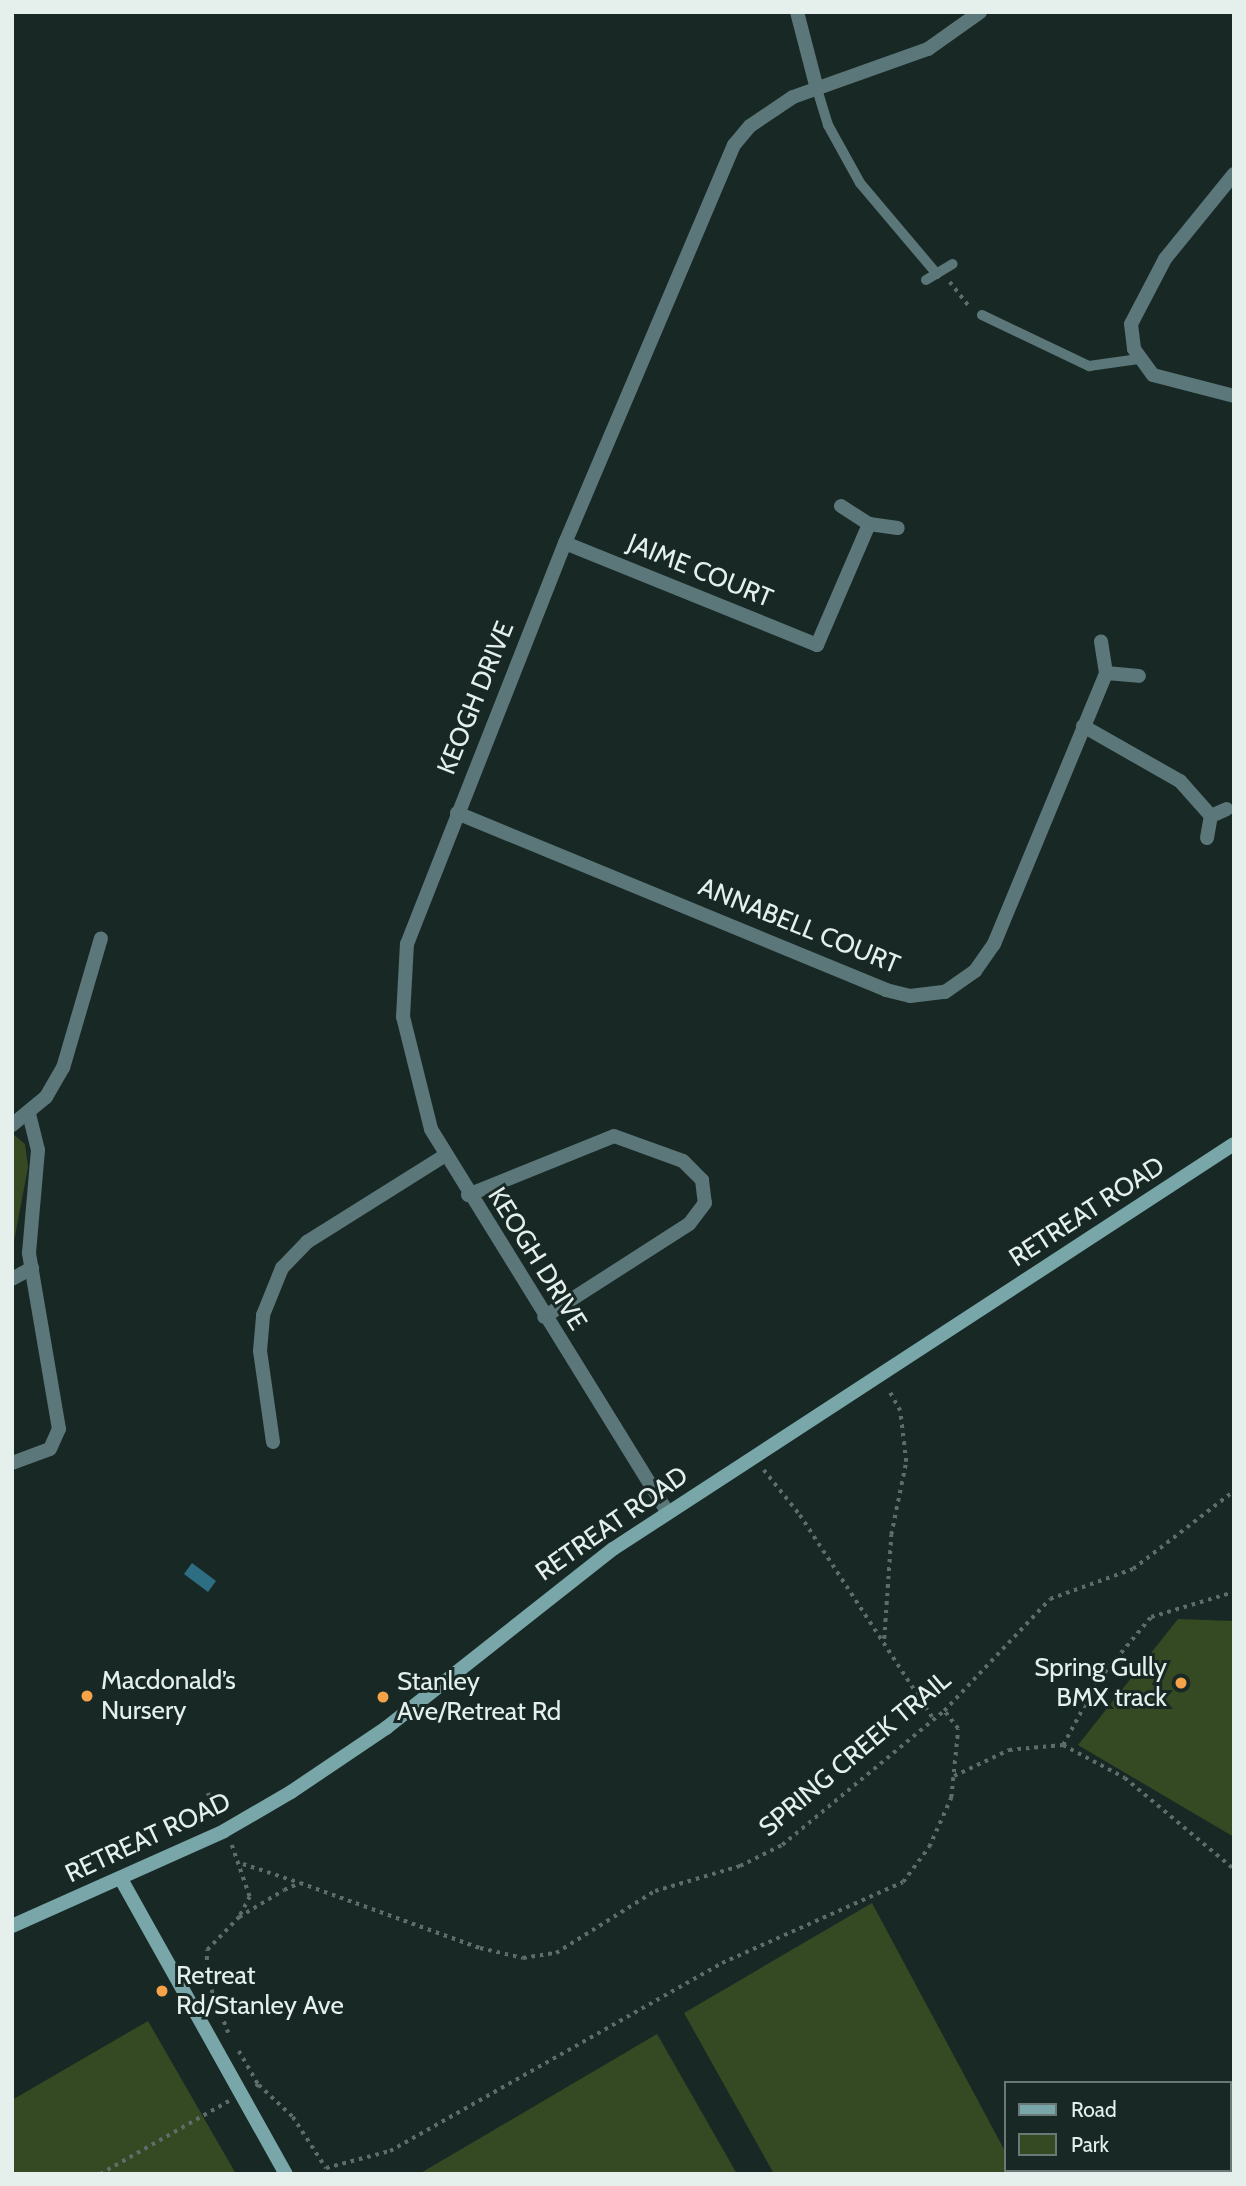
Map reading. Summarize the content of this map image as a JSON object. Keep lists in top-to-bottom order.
{
  "streets": {
    "street": [
      "JAIME COURT",
      "KEOGH DRIVE",
      "ANNABELL COURT",
      "RETREAT ROAD"
    ],
    "path": ["SPRING CREEK TRAIL"]
  },
  "crossings": [
    ["JAIME COURT", "KEOGH DRIVE"],
    ["KEOGH DRIVE", "ANNABELL COURT"],
    ["KEOGH DRIVE", "RETREAT ROAD"]
  ],
  "places": [
    "Spring Gully BMX track",
    "Macdonald’s Nursery",
    "Stanley Ave/Retreat Rd",
    "Retreat Rd/Stanley Ave"
  ],
  "legend": ["Road", "Park"]
}
